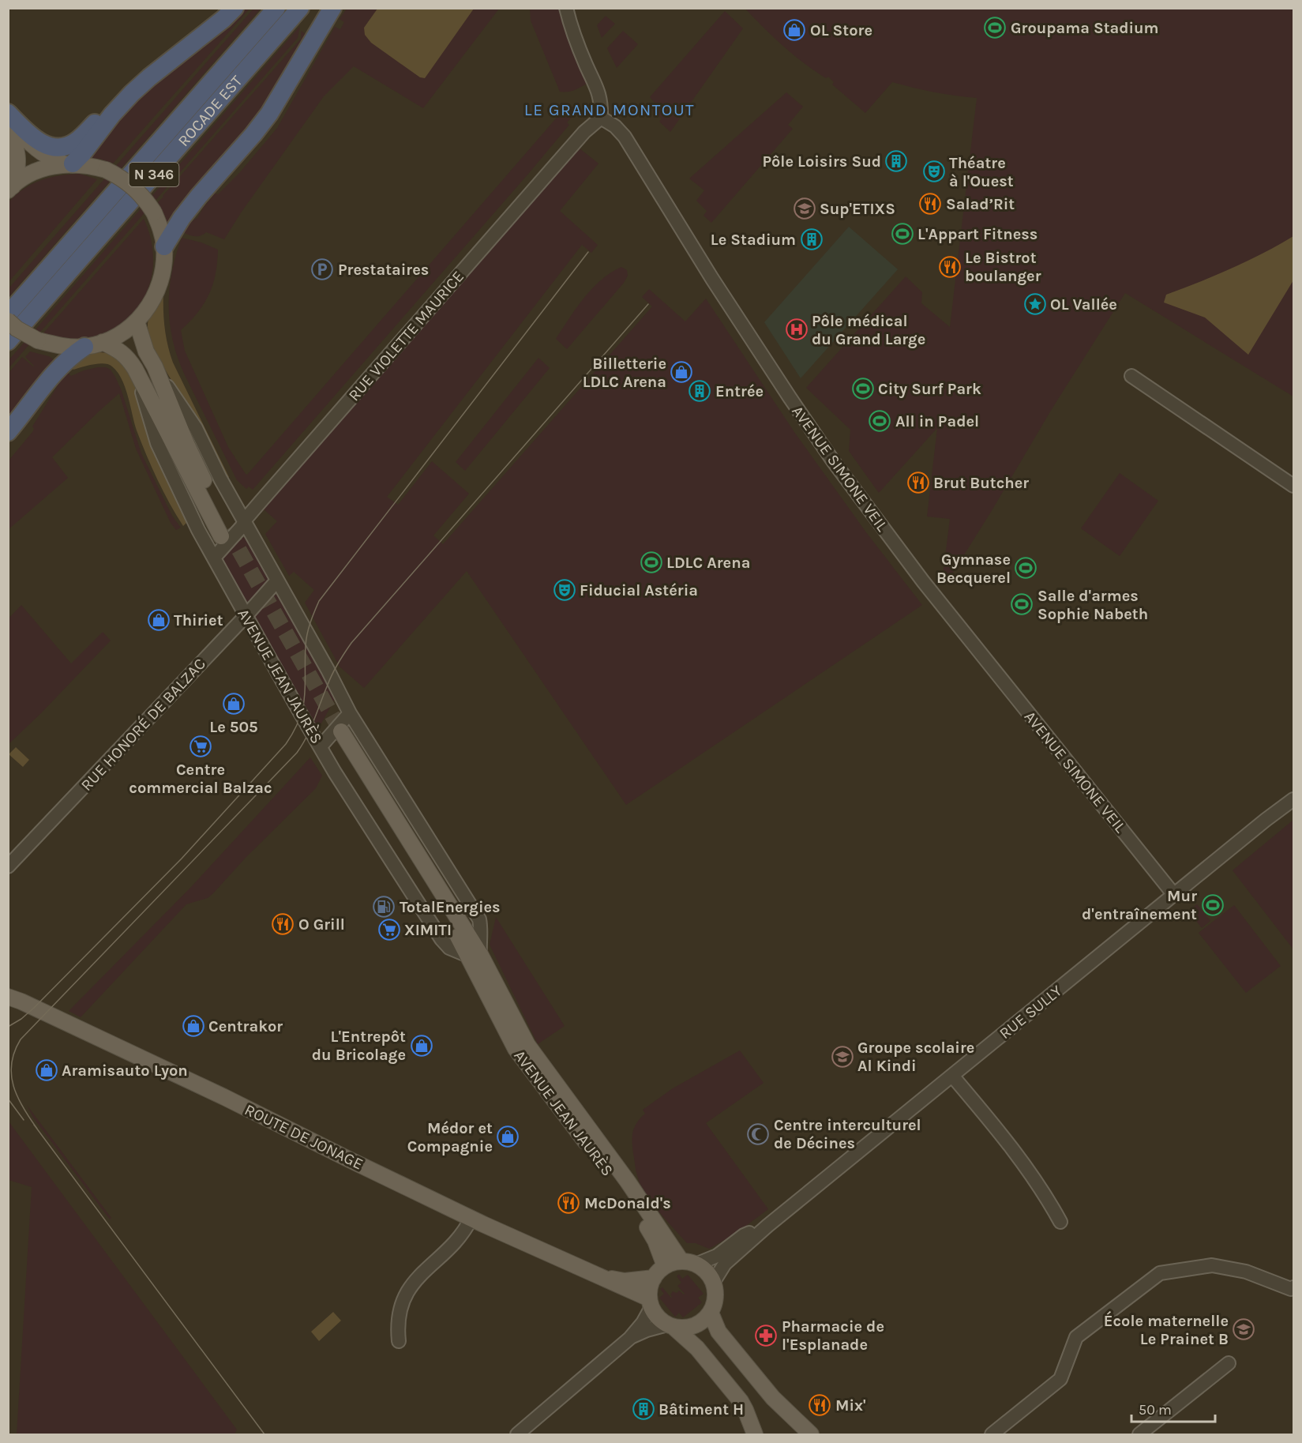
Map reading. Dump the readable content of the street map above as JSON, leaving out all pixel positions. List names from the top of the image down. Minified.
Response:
{"streets":{"highway":["ROCADE EST","N 346"],"main road":["AVENUE JEAN JAURÈS","ROUTE DE JONAGE"],"street":["RUE VIOLETTE MAURICE","AVENUE SIMONE VEIL","RUE HONORÉ DE BALZAC","RUE SULLY"]},"crossings":[["RUE VIOLETTE MAURICE","AVENUE SIMONE VEIL"],["RUE VIOLETTE MAURICE","AVENUE JEAN JAURÈS"],["AVENUE SIMONE VEIL","RUE SULLY"],["AVENUE JEAN JAURÈS","RUE HONORÉ DE BALZAC"],["AVENUE JEAN JAURÈS","RUE SULLY"],["AVENUE JEAN JAURÈS","ROUTE DE JONAGE"],["RUE SULLY","ROUTE DE JONAGE"]],"districts":["LE GRAND MONTOUT"],"places":{"sports":["Groupama Stadium","L'Appart Fitness","City Surf Park","All in Padel","LDLC Arena","Gymnase Becquerel","Salle d'armes Sophie Nabeth","Mur d'entraînement"],"shop":["OL Store","Billetterie LDLC Arena","Thiriet","Le 505","Centrakor","L'Entrepôt du Bricolage","Aramisauto Lyon","Médor et Compagnie"],"building":["Pôle Loisirs Sud","Le Stadium","Entrée","Bâtiment H"],"theatre":["Théatre à l'Ouest","Fiducial Astéria"],"restaurant":["Salad’Rit","Le Bistrot boulanger","Brut Butcher","O Grill","McDonald's","Mix'"],"school or university":["Sup'ETIXS","Groupe scolaire Al Kindi","École maternelle Le Prainet B"],"parking":["Prestataires"],"place":["OL Vallée"],"hospital":["Pôle médical du Grand Large"],"supermarket":["Centre commercial Balzac","XIMITI"],"fuel station":["TotalEnergies"],"mosque":["Centre interculturel de Décines"],"pharmacy":["Pharmacie de l'Esplanade"]},"scale_bar":"50 m"}
